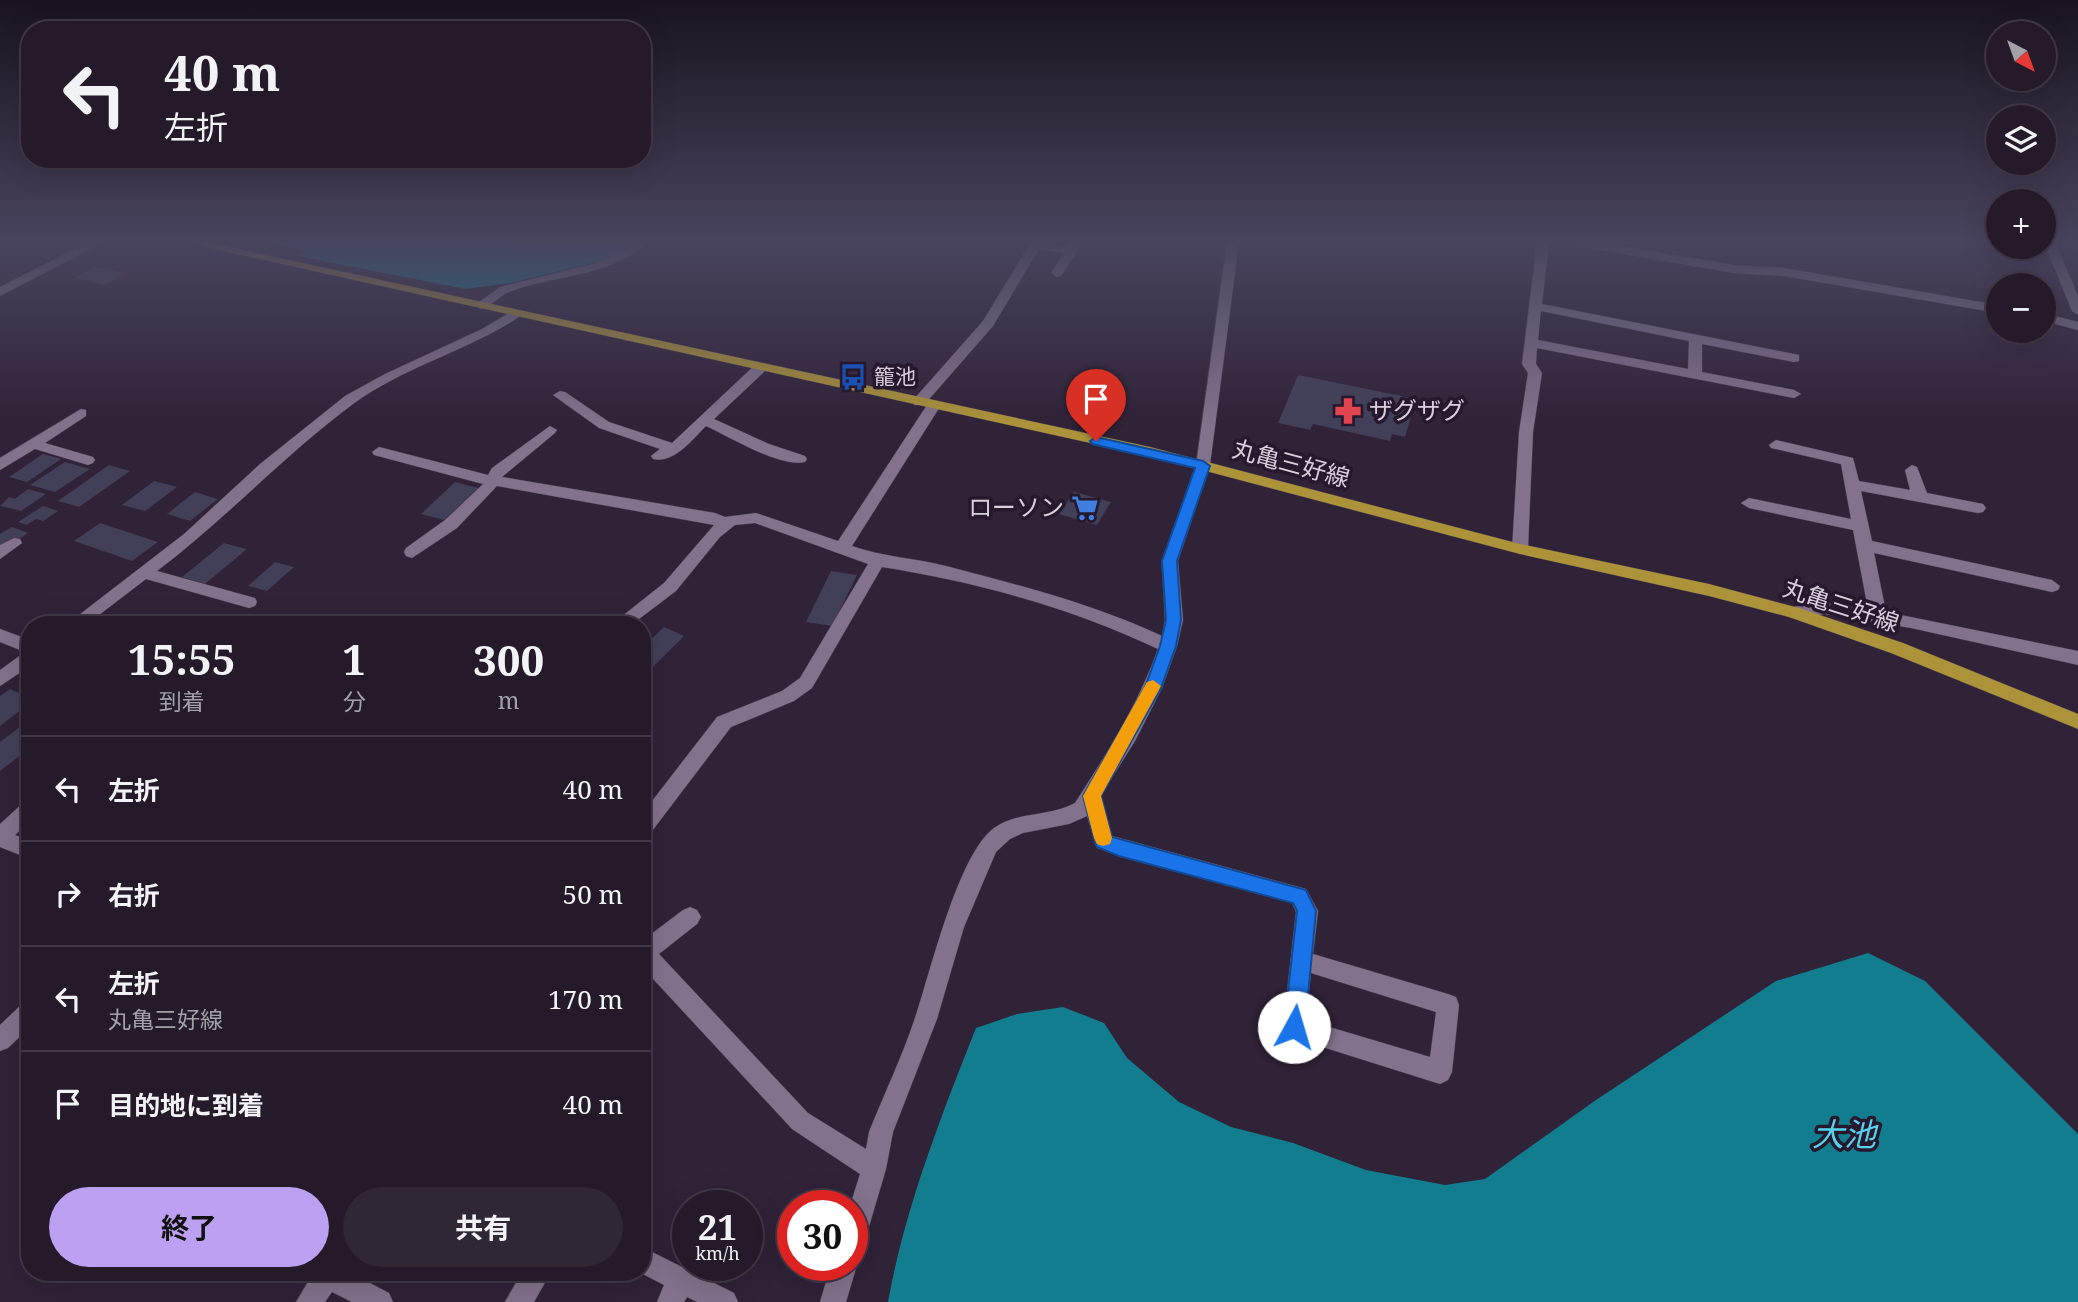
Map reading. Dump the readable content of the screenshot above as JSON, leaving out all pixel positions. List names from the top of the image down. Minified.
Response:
{"streets":{"main road":["丸亀三好線"]},"water":["大池"],"places":{"bus stop":["籠池"],"pharmacy":["ザグザグ"],"supermarket":["ローソン"]},"north":"bottom right","page":{"map_buttons":["+","−"],"turn":["40 m","左折"],"eta":["15:55","到着","1","分","300","m"],"list":[{"name":"左折","value":"40 m"},{"name":"右折","value":"50 m"},{"name":"左折","note":"丸亀三好線","value":"170 m"},{"name":"目的地に到着","value":"40 m"}],"buttons":["終了","共有"],"speed":"21 km/h","limit":"30"}}
